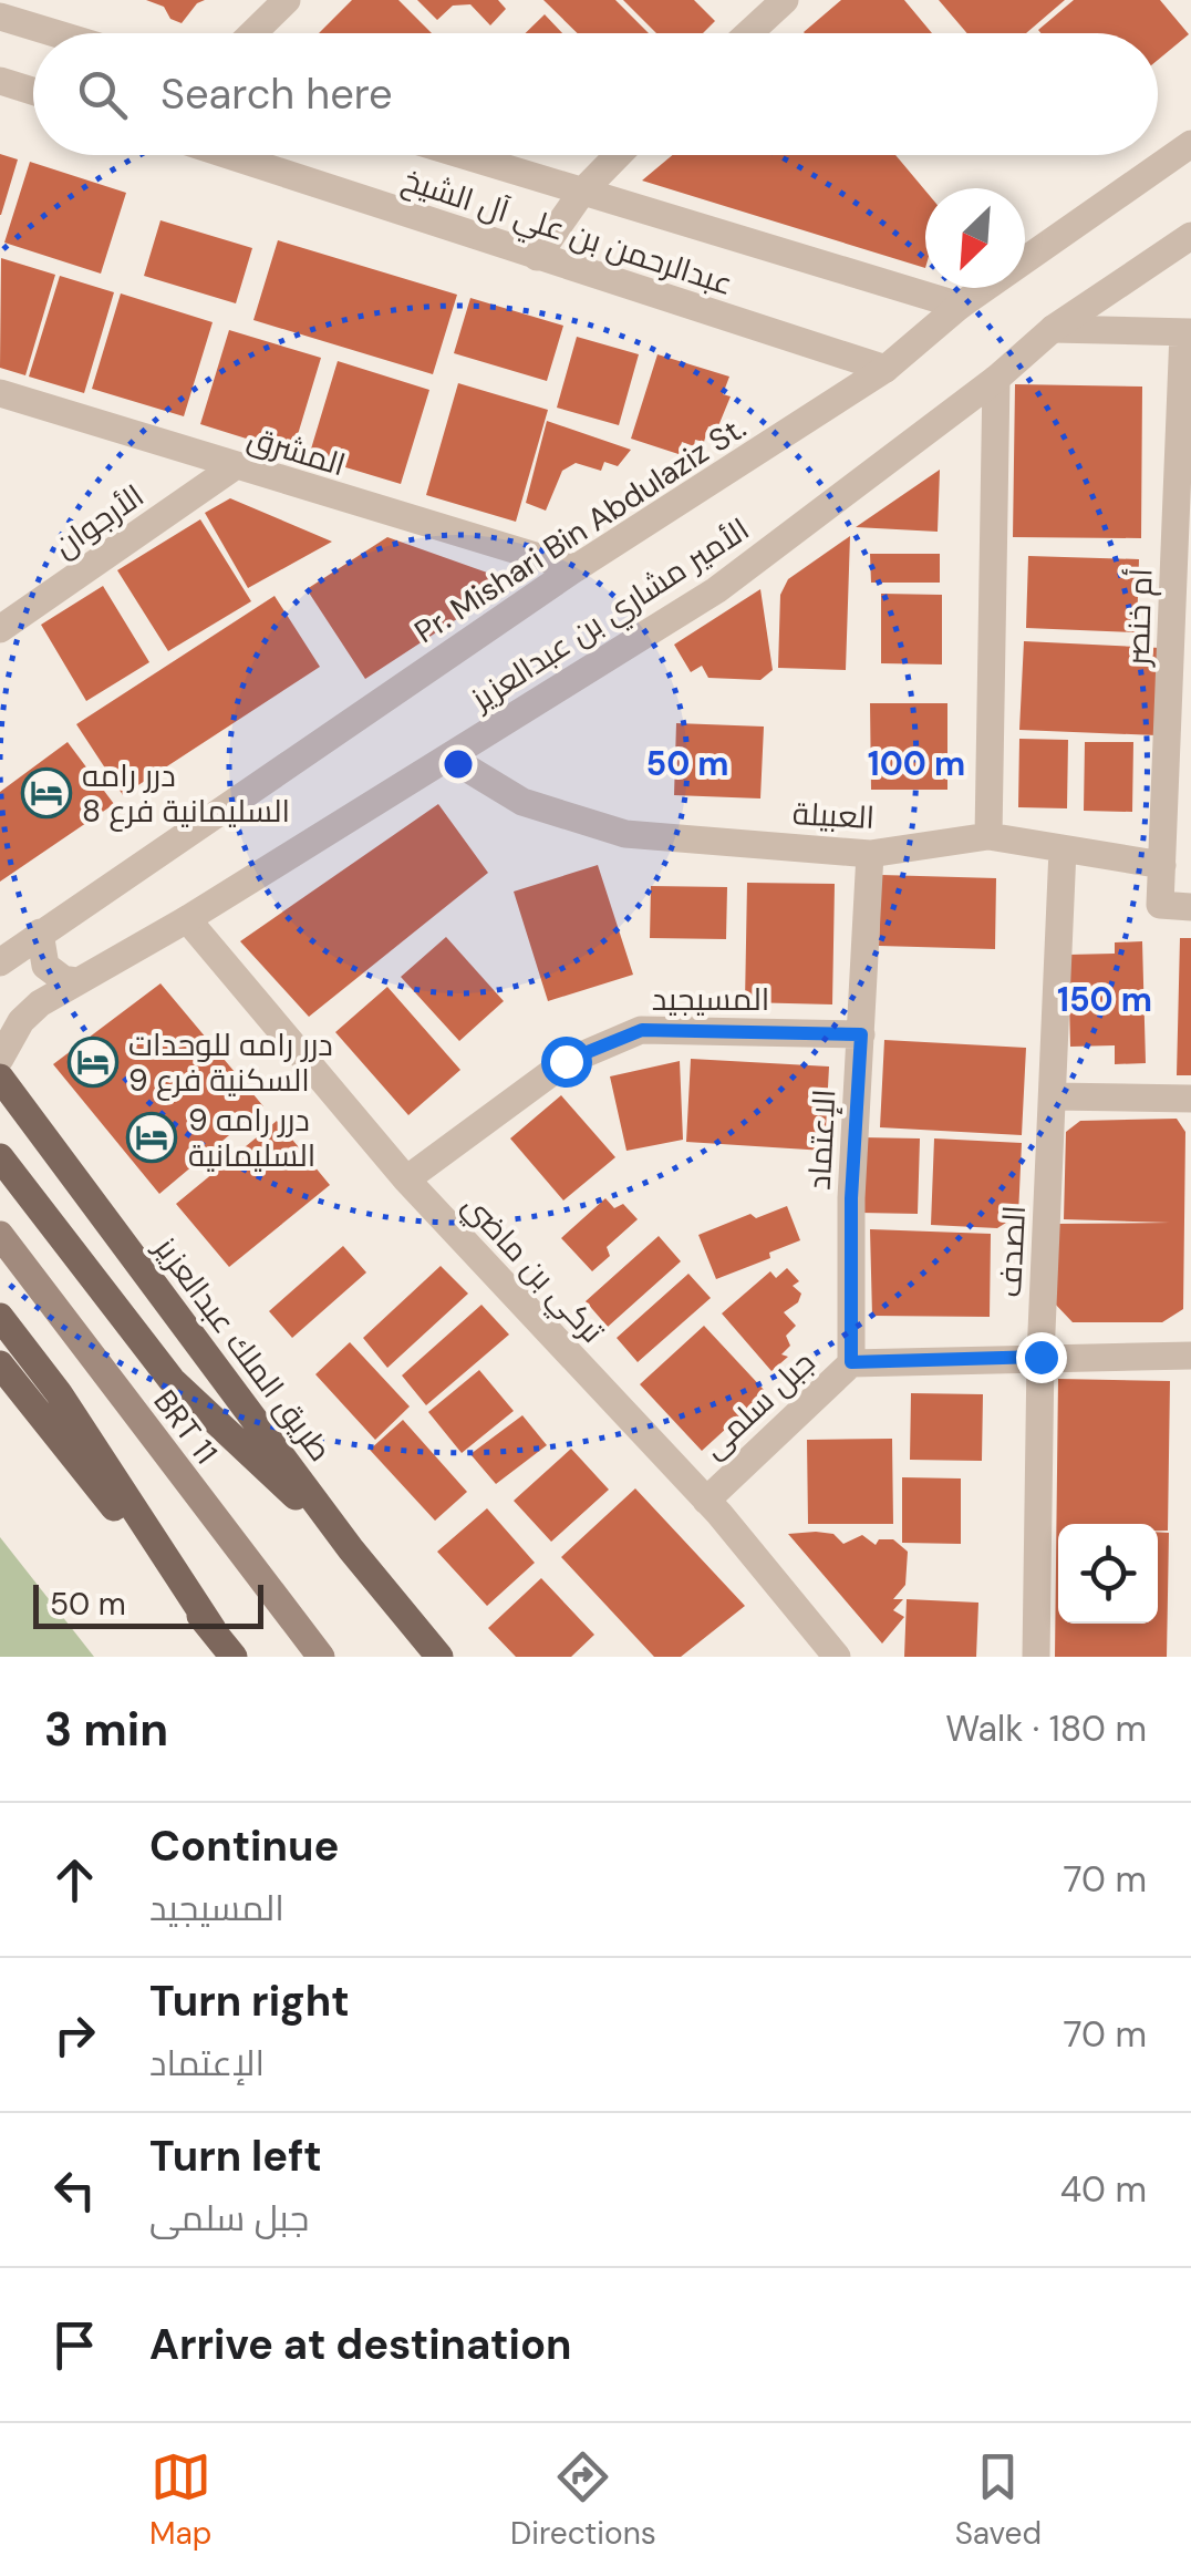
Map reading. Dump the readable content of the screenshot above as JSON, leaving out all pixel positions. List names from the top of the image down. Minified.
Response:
{"streets":{"main road":["طريق الملك عبدالعزيز","BRT 11"],"street":["عبدالرحمن بن علي آل الشيخ","المشرق","الأرجوان","Pr. Mishari Bin Abdulaziz St.","الأمير مشاري بن عبدالعزيز","أم خنصر","العبيلة","المسيجيد","الإعتماد","الصدف","تركي بن ماضي","جبل سلمى"]},"crossings":[["عبدالرحمن بن علي آل الشيخ","Pr. Mishari Bin Abdulaziz St."],["المشرق","الأرجوان"],["المشرق","Pr. Mishari Bin Abdulaziz St."],["الأمير مشاري بن عبدالعزيز","العبيلة"],["الأمير مشاري بن عبدالعزيز","تركي بن ماضي"],["أم خنصر","العبيلة"],["العبيلة","الإعتماد"],["العبيلة","الصدف"],["المسيجيد","الإعتماد"],["المسيجيد","تركي بن ماضي"],["الإعتماد","جبل سلمى"],["الصدف","جبل سلمى"],["تركي بن ماضي","جبل سلمى"]],"places":{"hotel":["درر رامه السليمانية فرع 8","درر رامه للوحدات السكنية فرع 9","درر رامه 9 السليمانية"]},"scale_bar":"50 m","north":"bottom left","page":{"search":"Search here","scale":"50 m","heading":["3 min","Walk · 180 m"],"list":[["Continue","المسيجيد","70 m"],["Turn right","الإعتماد","70 m"],["Turn left","جبل سلمى","40 m"],"Arrive at destination"],"nav":["Map","Directions","Saved"]},"rings":["50 m","100 m","150 m"]}
